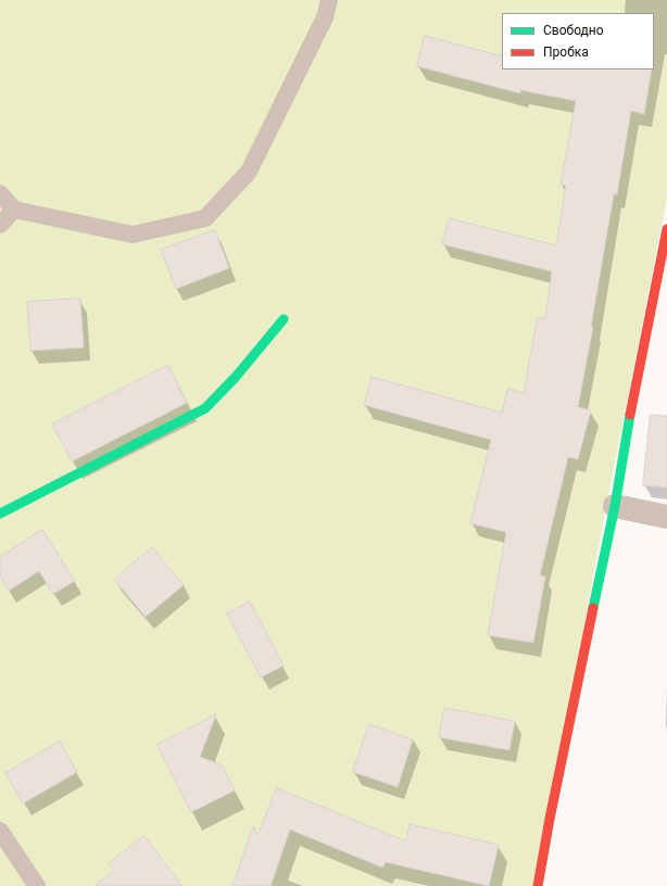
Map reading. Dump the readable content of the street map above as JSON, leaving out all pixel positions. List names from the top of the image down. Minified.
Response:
{"legend":["Свободно","Пробка"]}
